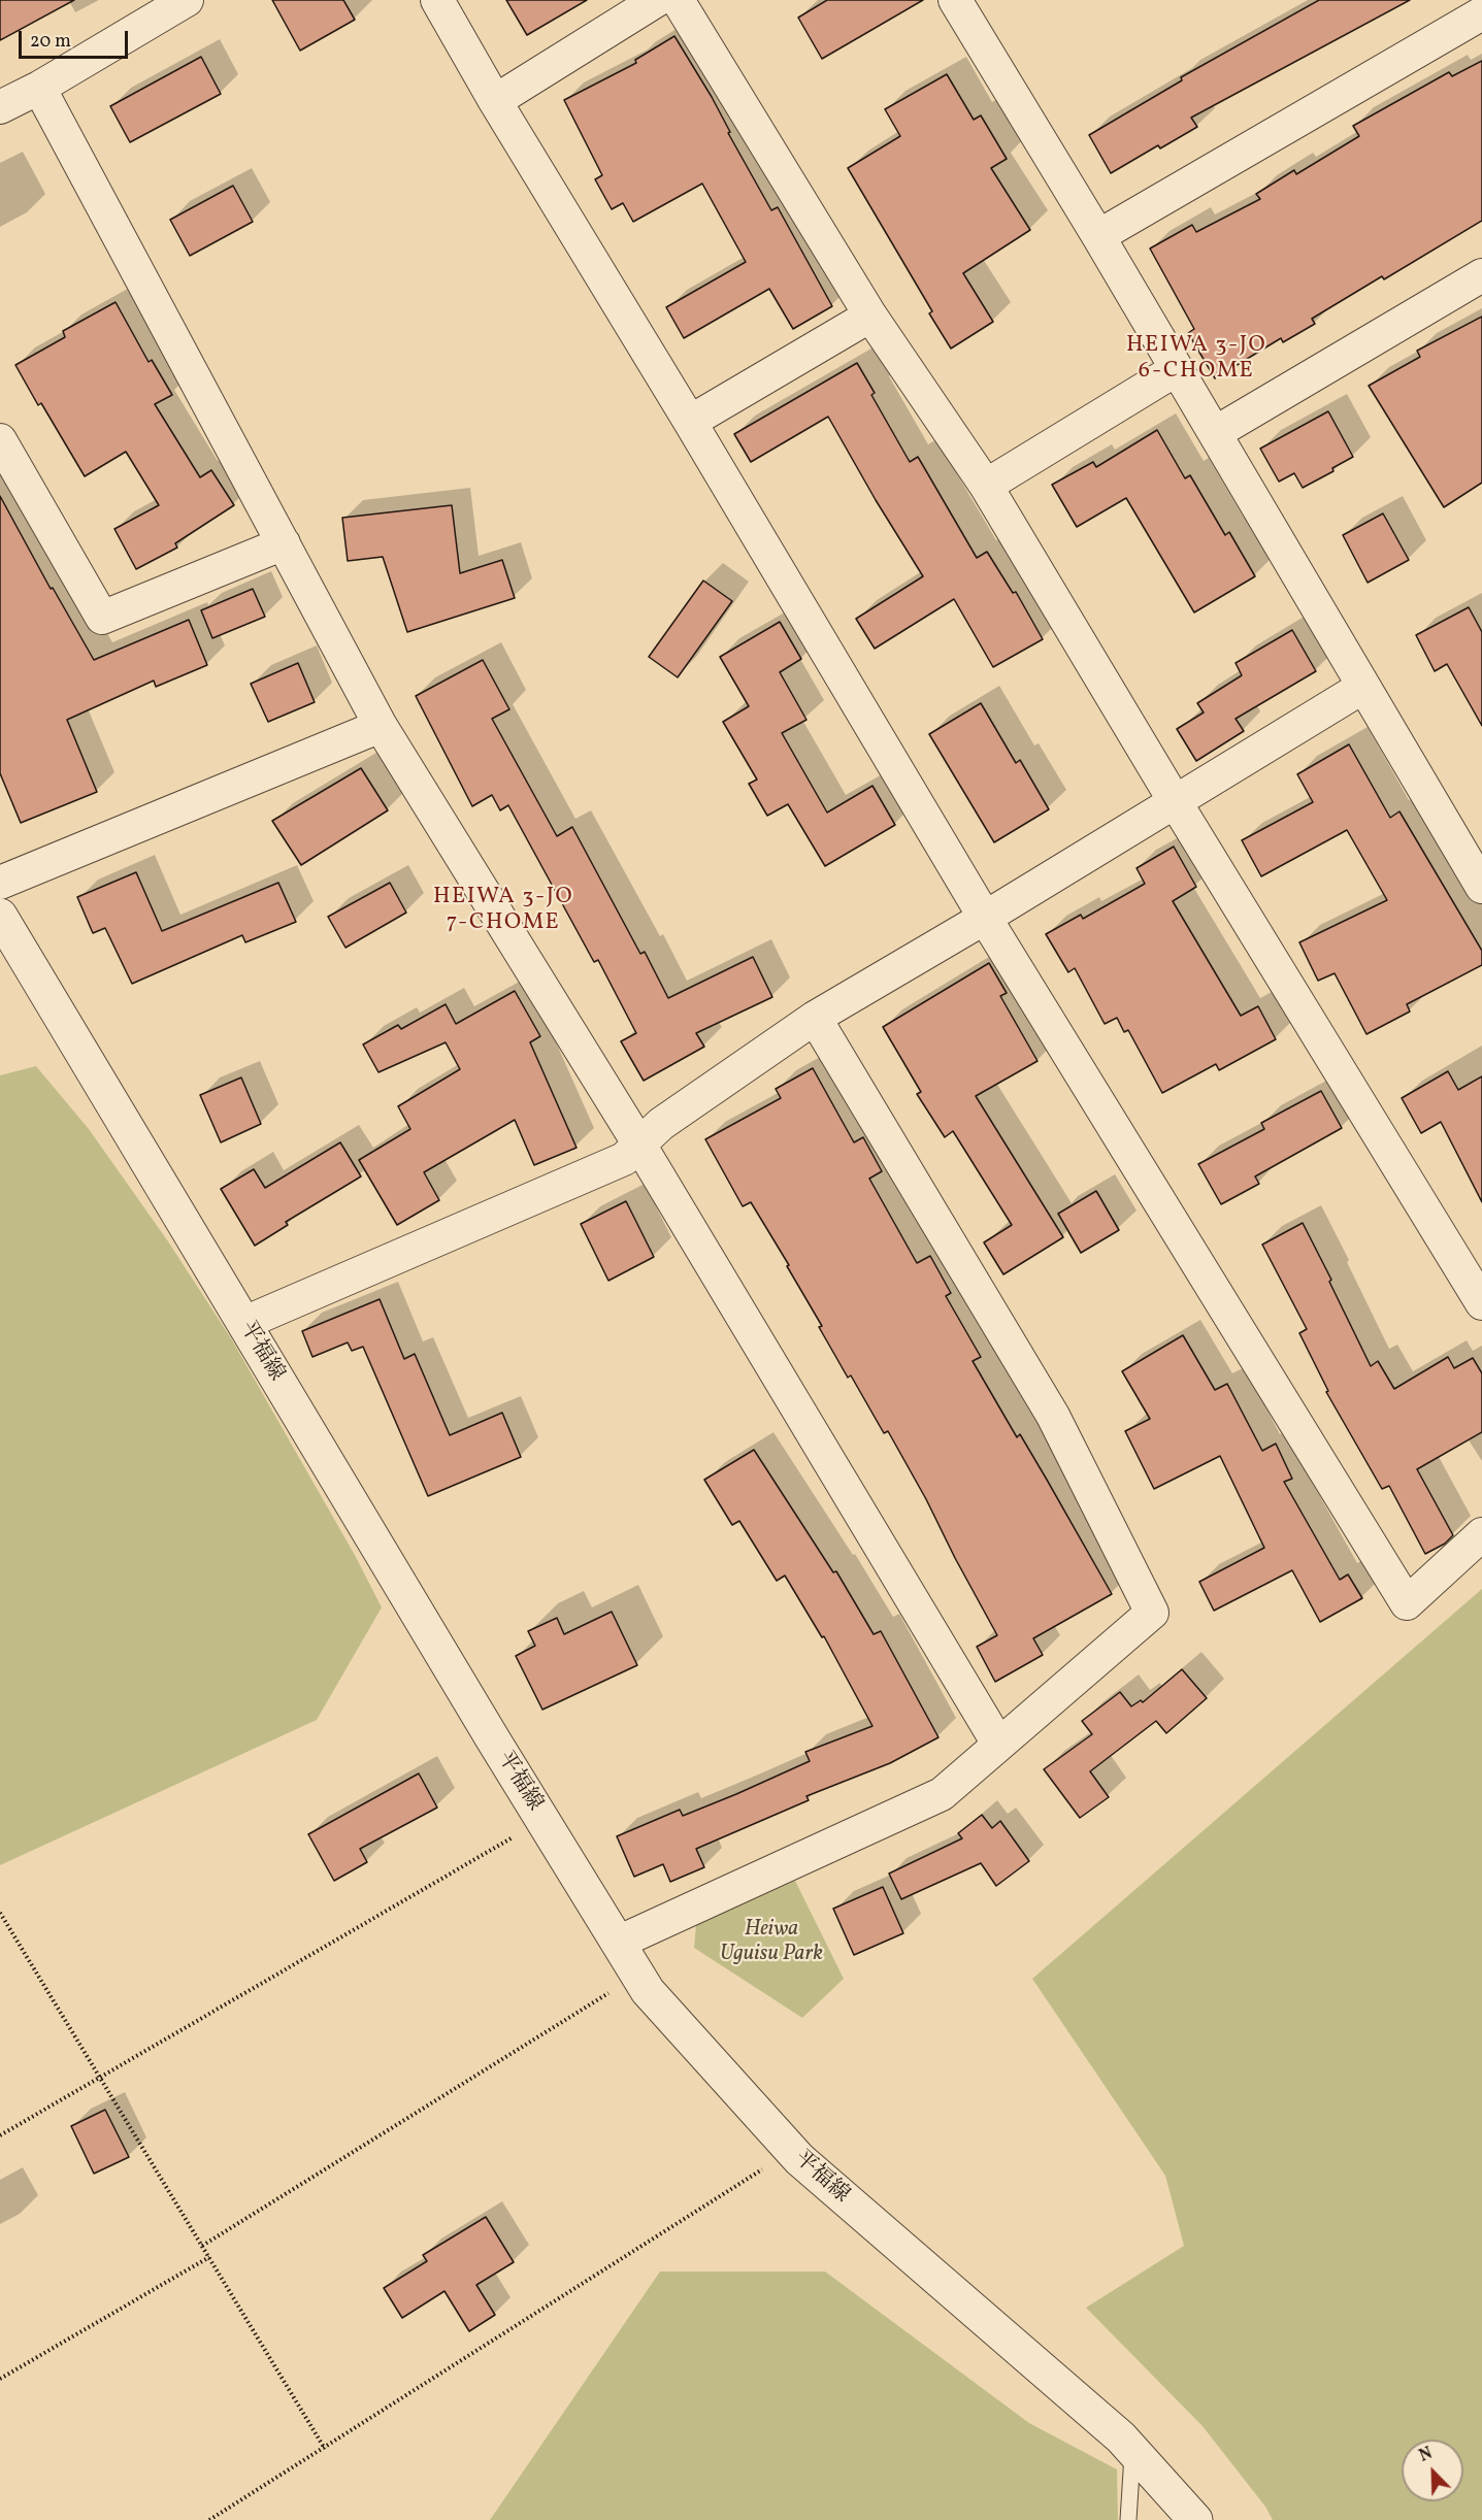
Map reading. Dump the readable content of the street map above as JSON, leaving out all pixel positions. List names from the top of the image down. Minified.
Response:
{"streets":{"street":["平福線"]},"districts":["HEIWA 3-JO 6-CHOME","HEIWA 3-JO 7-CHOME"],"parks":["Heiwa Uguisu Park"],"scale_bar":"20 m","north":"top left"}
